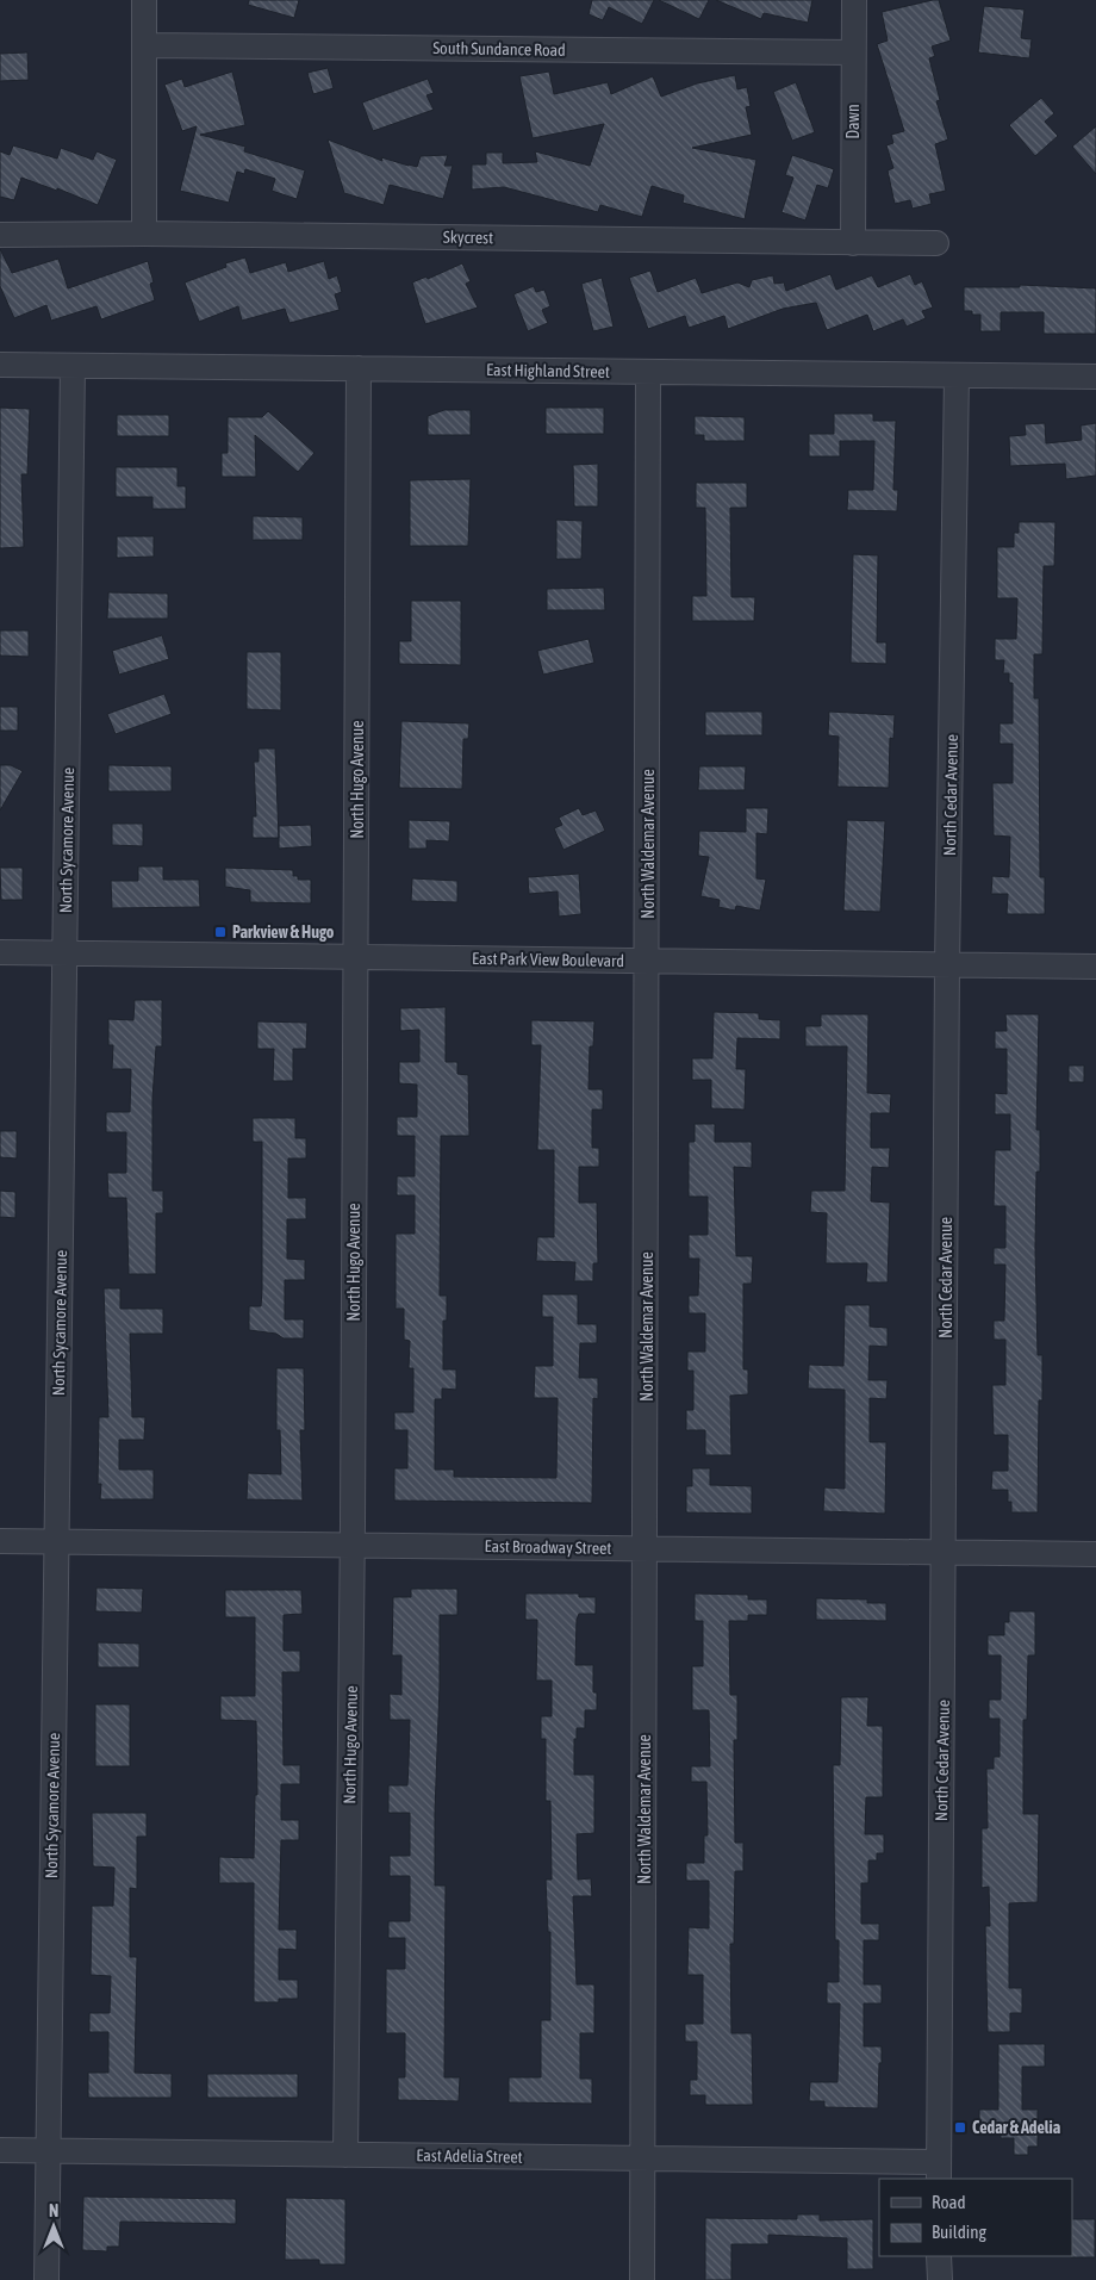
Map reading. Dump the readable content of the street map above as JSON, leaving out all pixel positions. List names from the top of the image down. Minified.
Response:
{"streets":{"street":["South Sundance Road","Dawn","Skycrest","East Highland Street","North Hugo Avenue","North Cedar Avenue","North Sycamore Avenue","North Waldemar Avenue","East Park View Boulevard","East Broadway Street","East Adelia Street"]},"crossings":[["South Sundance Road","Dawn"],["Dawn","Skycrest"],["East Highland Street","North Hugo Avenue"],["East Highland Street","North Cedar Avenue"],["East Highland Street","North Sycamore Avenue"],["East Highland Street","North Waldemar Avenue"],["North Hugo Avenue","East Park View Boulevard"],["North Hugo Avenue","East Broadway Street"],["North Hugo Avenue","East Adelia Street"],["North Cedar Avenue","East Park View Boulevard"],["North Cedar Avenue","East Broadway Street"],["North Cedar Avenue","East Adelia Street"],["North Sycamore Avenue","East Park View Boulevard"],["North Sycamore Avenue","East Broadway Street"],["North Sycamore Avenue","East Adelia Street"],["North Waldemar Avenue","East Park View Boulevard"],["North Waldemar Avenue","East Broadway Street"],["North Waldemar Avenue","East Adelia Street"]],"places":{"transit":["Parkview & Hugo","Cedar & Adelia"]},"legend":["Road","Building"],"north":"top"}
